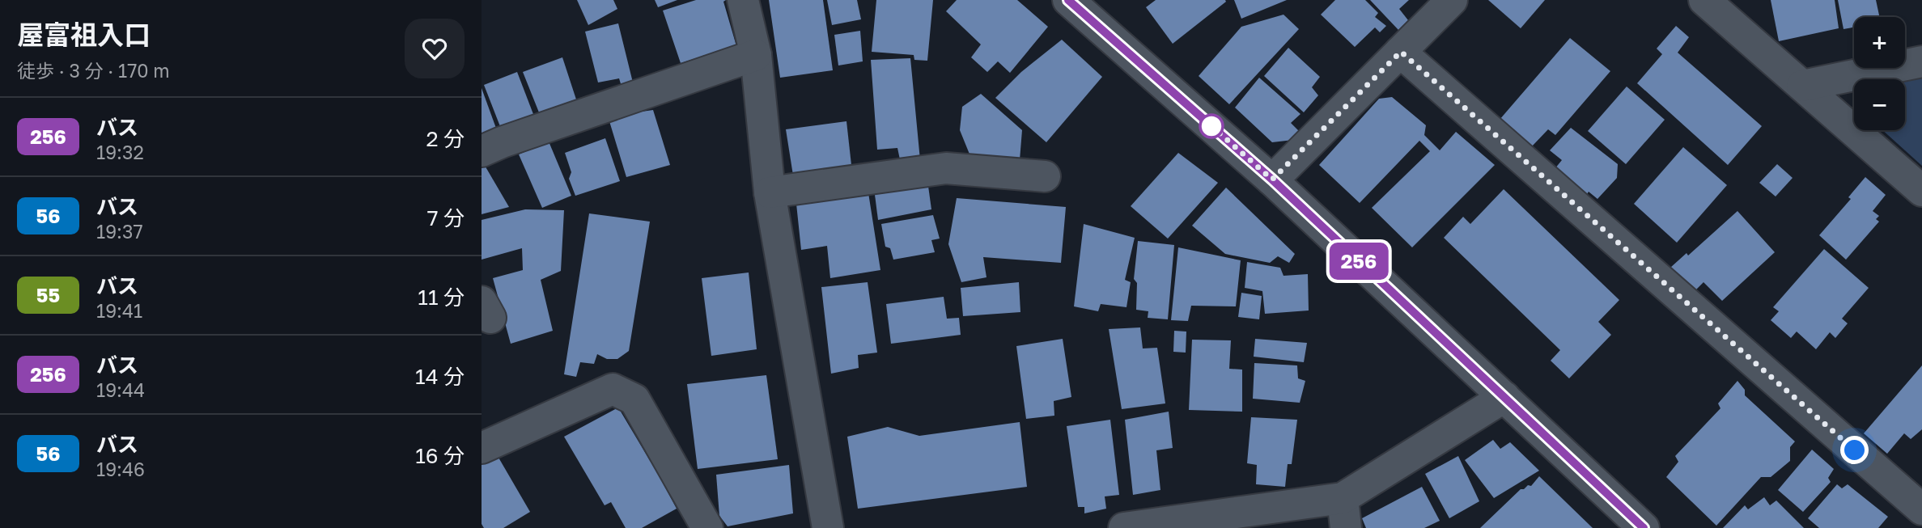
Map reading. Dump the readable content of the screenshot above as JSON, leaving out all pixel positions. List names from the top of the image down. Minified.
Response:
{"lines":["bus line 256"],"page":{"heading":["屋富祖入口","徒歩 · 3 分 · 170 m"],"on_map":"256","map_buttons":["+","−"],"list":[{"mark":"256","name":"バス","note":"19:32","value":"2 分"},{"mark":"56","name":"バス","note":"19:37","value":"7 分"},{"mark":"55","name":"バス","note":"19:41","value":"11 分"},{"mark":"256","name":"バス","note":"19:44","value":"14 分"},{"mark":"56","name":"バス","note":"19:46","value":"16 分"}]}}
